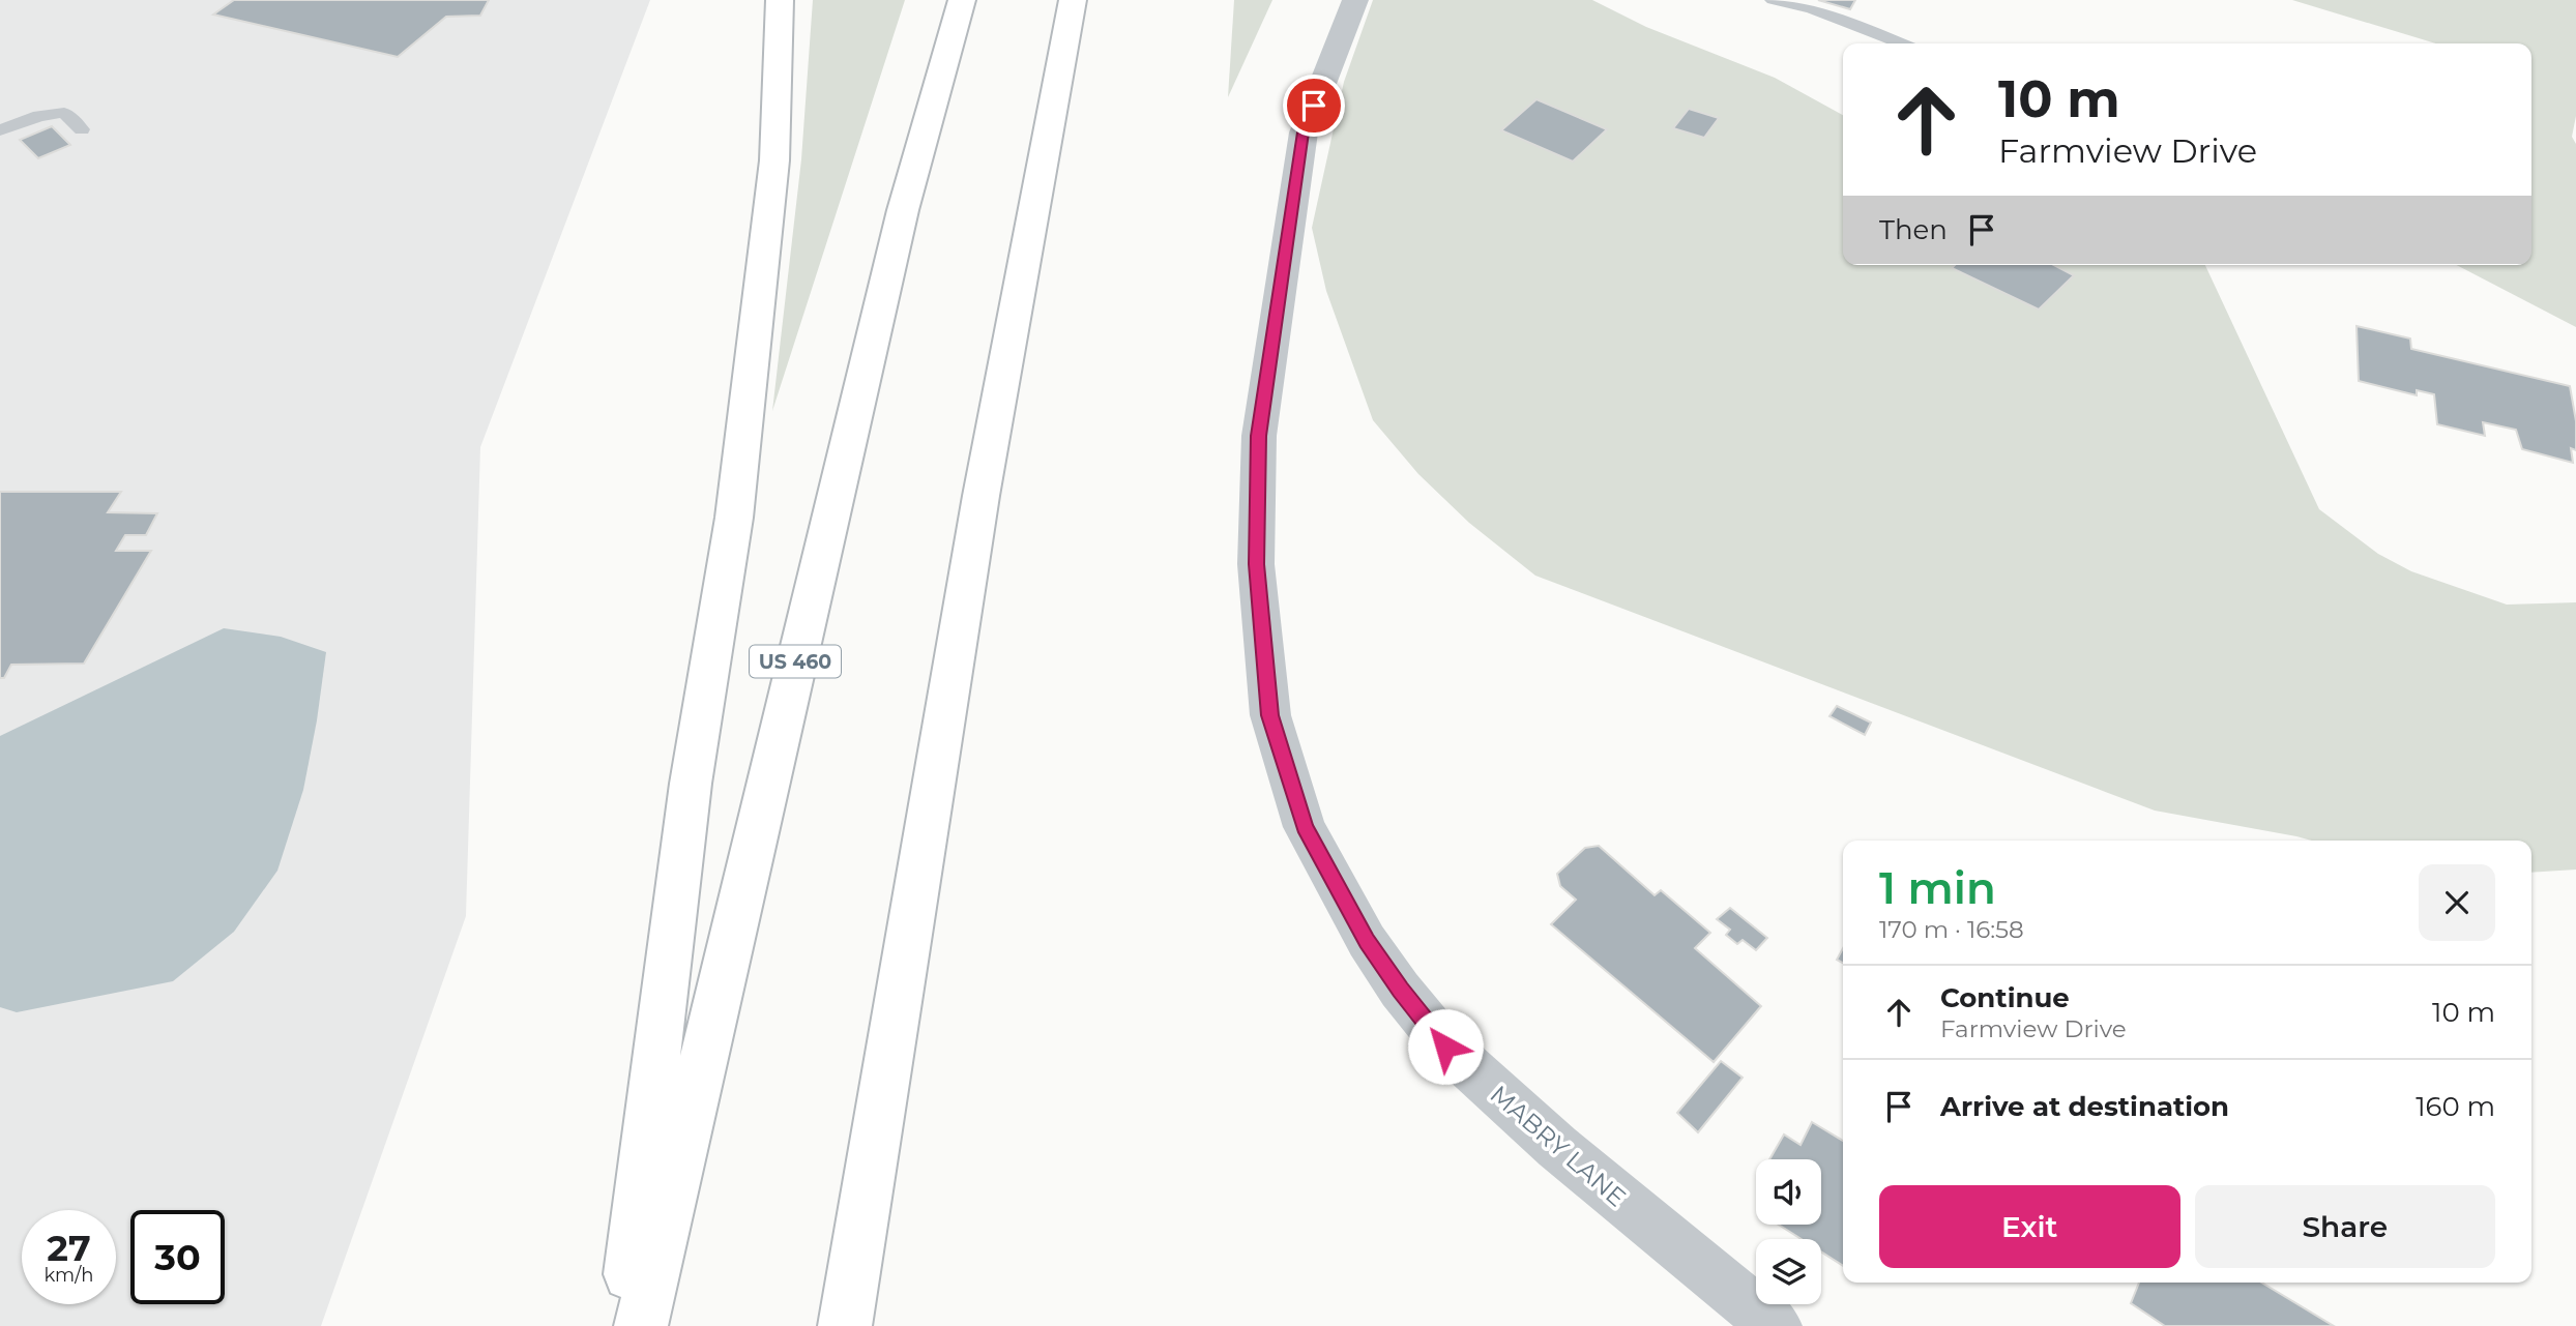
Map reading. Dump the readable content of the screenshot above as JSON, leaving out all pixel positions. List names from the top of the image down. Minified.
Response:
{"streets":{"highway":["US 460"],"street":["MABRY LANE"]},"page":{"turn":["10 m","Farmview Drive"],"then":"Then","heading":["1 min","170 m · 16:58"],"list":[{"name":"Continue","note":"Farmview Drive","value":"10 m"},{"name":"Arrive at destination","value":"160 m"}],"buttons":["Exit","Share"],"speed":"27 km/h","limit":"30"}}
